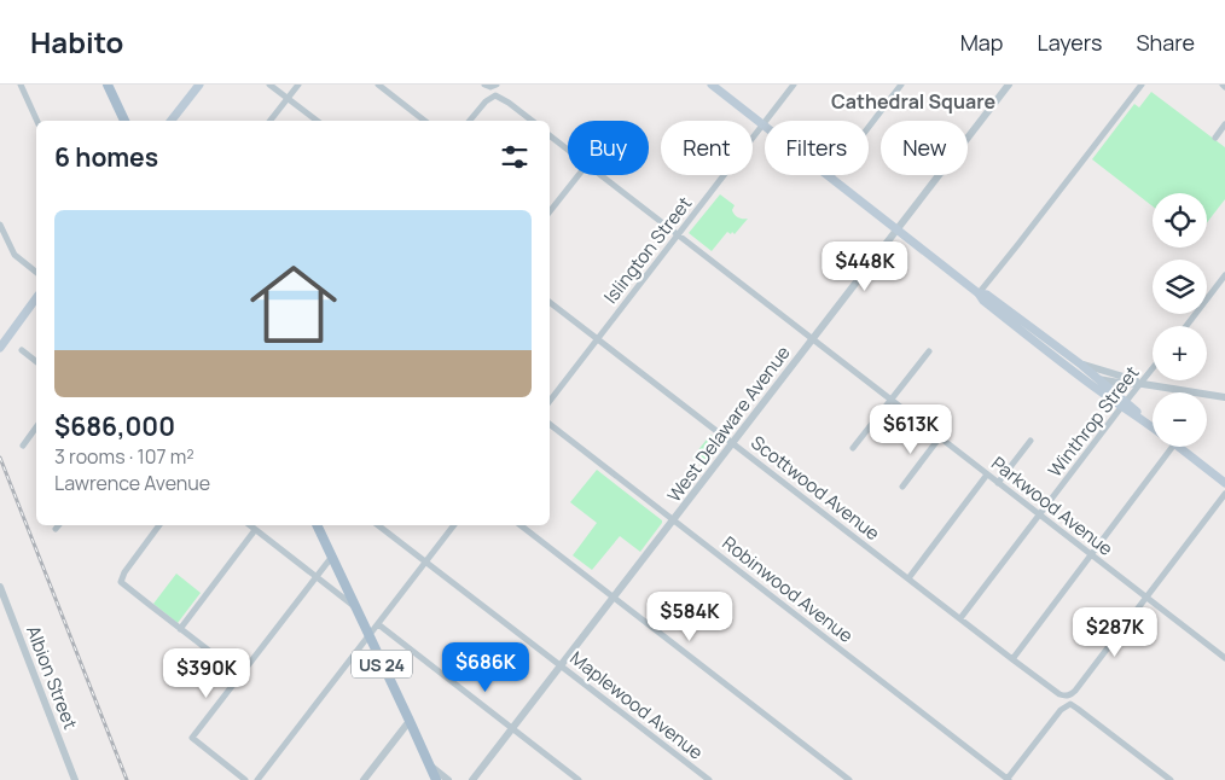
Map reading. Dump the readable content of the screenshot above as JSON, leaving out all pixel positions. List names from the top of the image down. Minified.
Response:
{"streets":{"main road":["US 24"],"street":["Islington Street","Winthrop Street","West Delaware Avenue","Scottwood Avenue","Parkwood Avenue","Robinwood Avenue","Albion Street","Maplewood Avenue"]},"crossings":[["Islington Street","Scottwood Avenue"],["Islington Street","Parkwood Avenue"],["Winthrop Street","Scottwood Avenue"],["Winthrop Street","Parkwood Avenue"],["West Delaware Avenue","Scottwood Avenue"],["West Delaware Avenue","Parkwood Avenue"],["West Delaware Avenue","Robinwood Avenue"],["West Delaware Avenue","Maplewood Avenue"],["Scottwood Avenue","Parkwood Avenue"]],"districts":["Cathedral Square"],"page":{"header":"Habito","nav":["Map","Layers","Share"],"chip":["Buy","Rent","Filters","New"],"heading":"6 homes","map_buttons":["+","−"],"list":[{"name":"$686,000","note":"3 rooms · 107 m² · Lawrence Avenue"}],"price":["$448K","$613K","$584K","$287K","$686K","$390K"]}}
